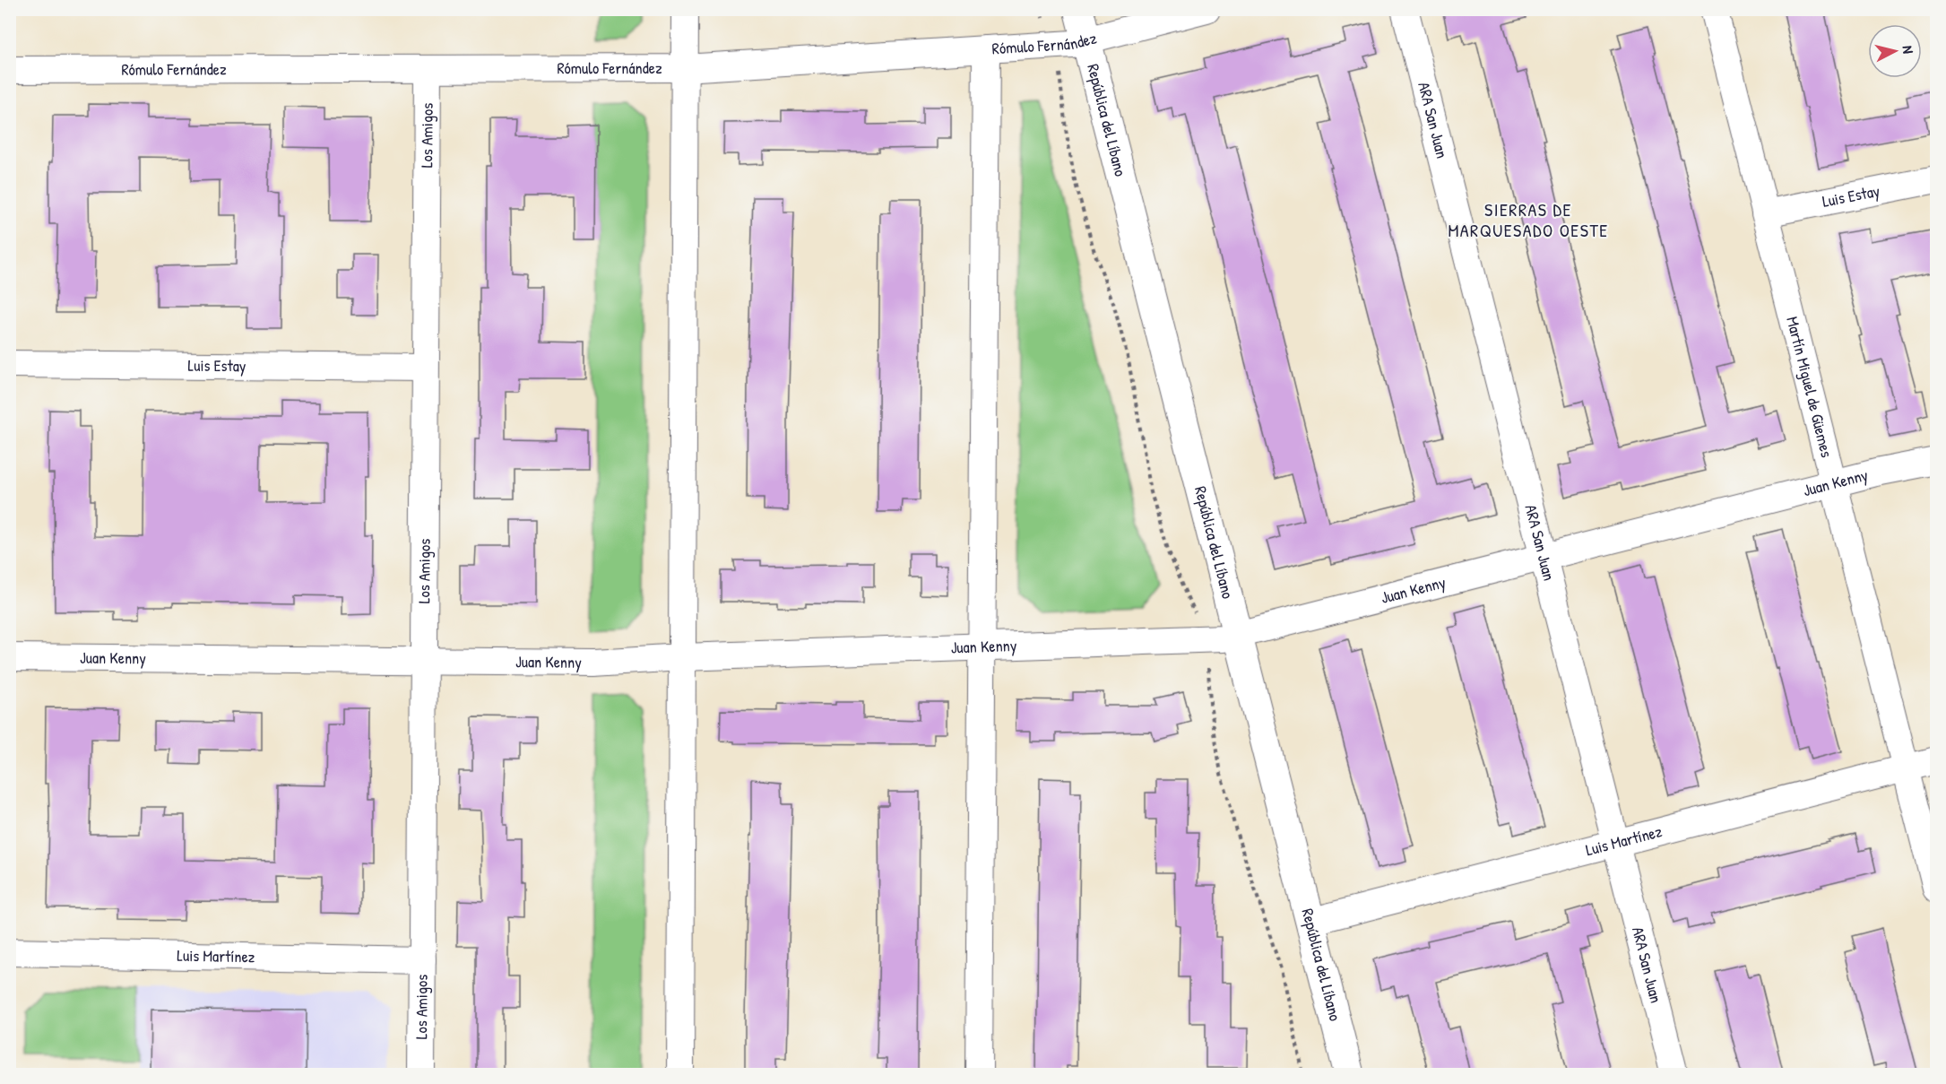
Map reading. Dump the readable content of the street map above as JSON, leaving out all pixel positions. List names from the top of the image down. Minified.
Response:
{"streets":{"street":["Rómulo Fernández","República del Líbano","ARA San Juan","Los Amigos","Luis Estay","Martín Miguel de Güemes","Juan Kenny","Luis Martínez"]},"crossings":[["Rómulo Fernández","República del Líbano"],["Rómulo Fernández","Los Amigos"],["República del Líbano","Juan Kenny"],["República del Líbano","Luis Martínez"],["ARA San Juan","Juan Kenny"],["ARA San Juan","Luis Martínez"],["Los Amigos","Luis Estay"],["Los Amigos","Juan Kenny"],["Los Amigos","Luis Martínez"],["Luis Estay","Martín Miguel de Güemes"],["Martín Miguel de Güemes","Juan Kenny"],["Martín Miguel de Güemes","Luis Martínez"]],"districts":["SIERRAS DE MARQUESADO OESTE"],"north":"right"}
